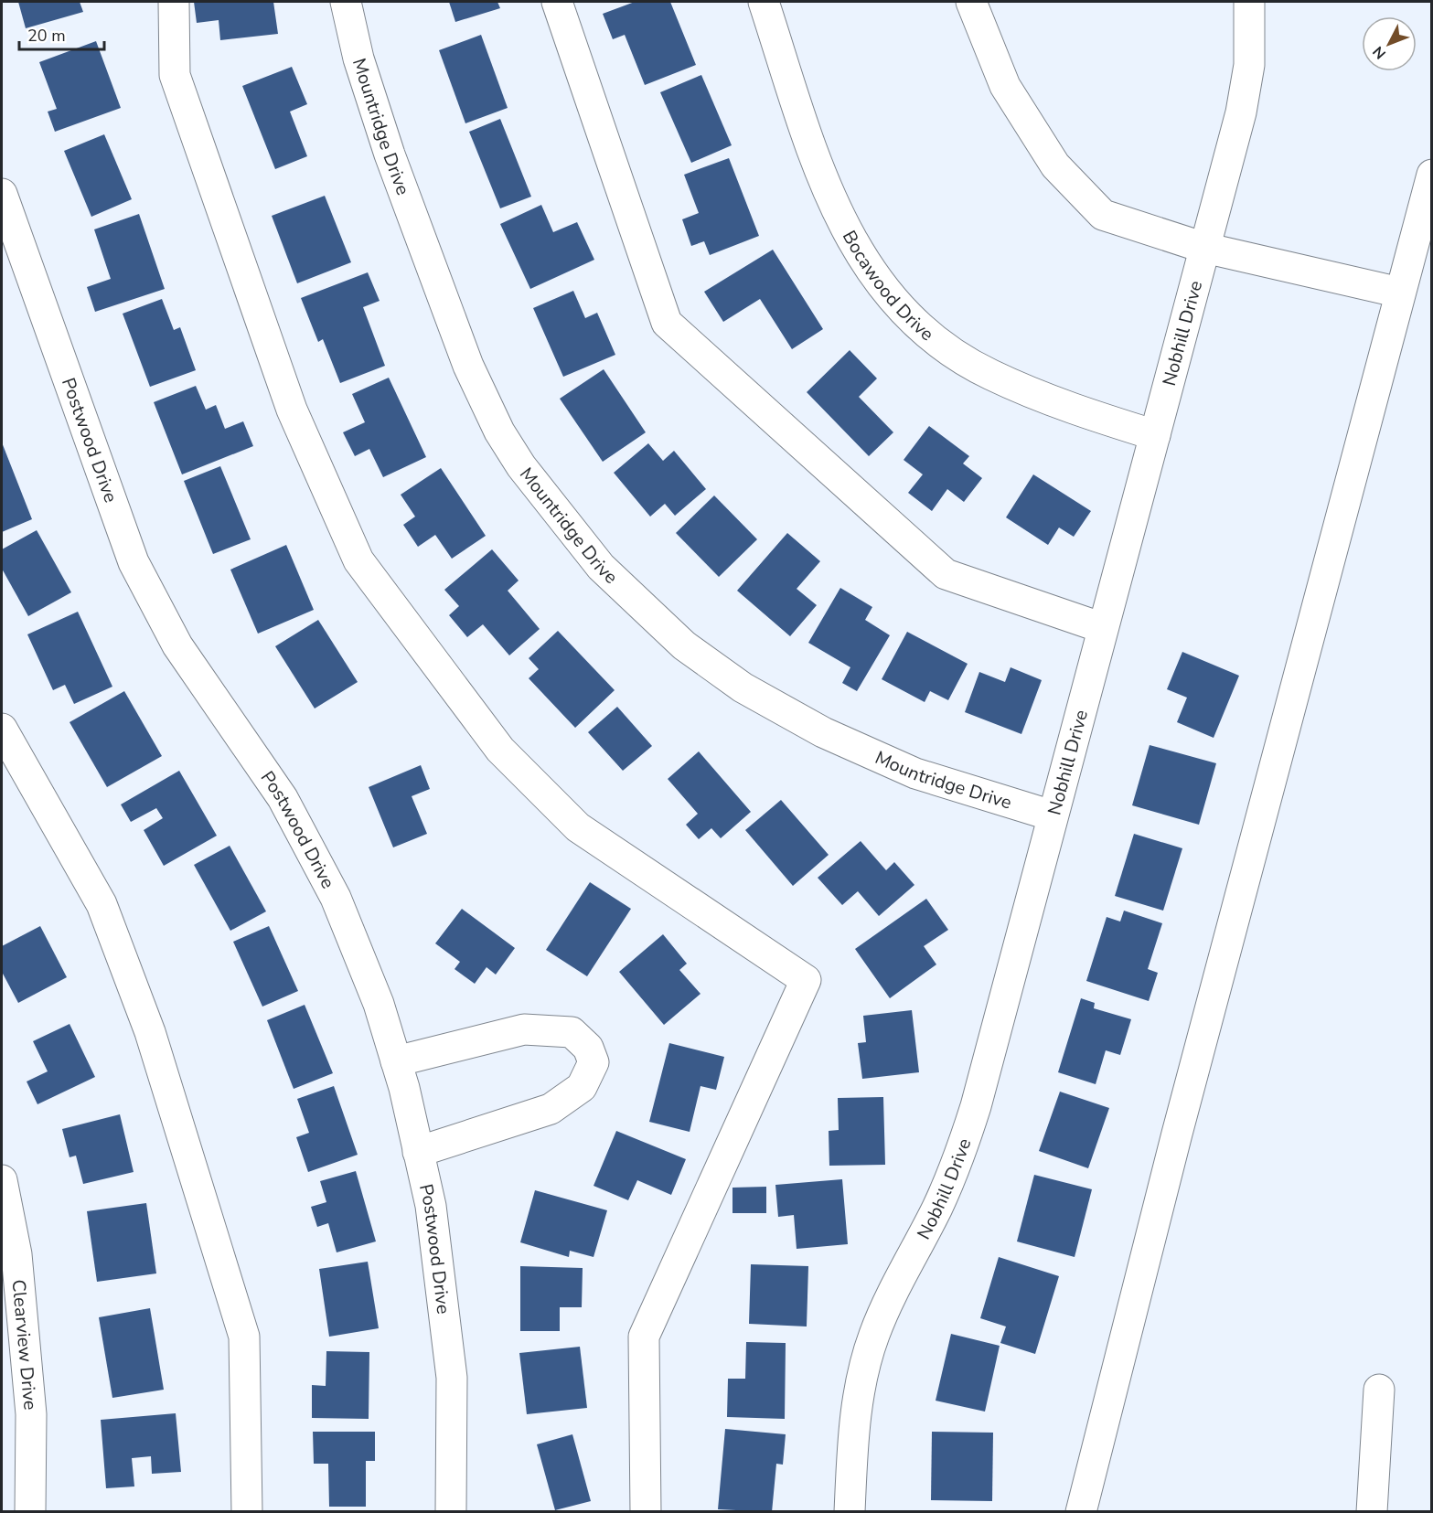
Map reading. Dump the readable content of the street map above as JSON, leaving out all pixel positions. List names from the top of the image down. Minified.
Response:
{"streets":{"street":["Mountridge Drive","Bocawood Drive","Nobhill Drive","Postwood Drive","Clearview Drive"]},"crossings":[["Mountridge Drive","Nobhill Drive"],["Bocawood Drive","Nobhill Drive"]],"scale_bar":"20 m","north":"bottom left"}
